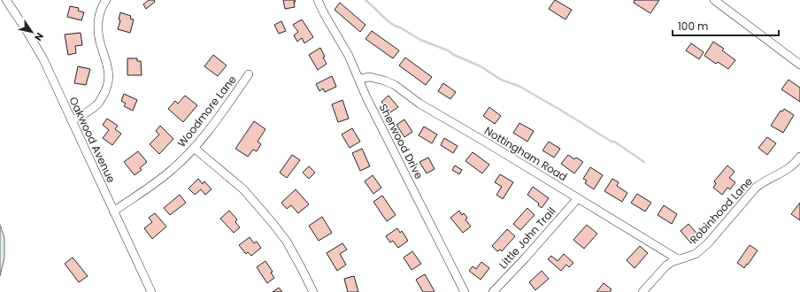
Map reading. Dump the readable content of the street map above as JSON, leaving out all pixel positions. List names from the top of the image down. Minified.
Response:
{"streets":{"street":["Woodmore Lane","Oakwood Avenue","Sherwood Drive","Nottingham Road","Robinhood Lane","Little John Trail"]},"crossings":[["Woodmore Lane","Oakwood Avenue"],["Sherwood Drive","Nottingham Road"],["Nottingham Road","Robinhood Lane"],["Nottingham Road","Little John Trail"]],"scale_bar":"100 m","north":"bottom right"}
